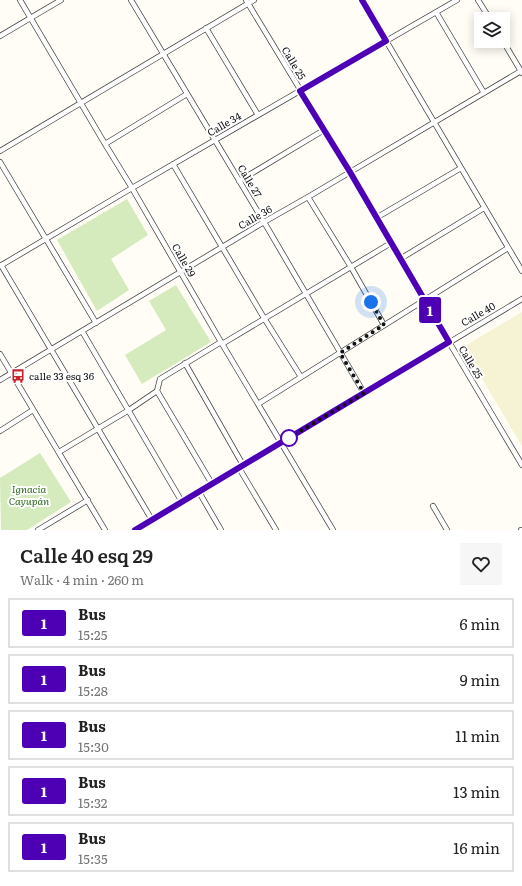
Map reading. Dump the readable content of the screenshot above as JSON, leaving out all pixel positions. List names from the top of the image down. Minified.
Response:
{"streets":{"street":["Calle 25","Calle 34","Calle 27","Calle 36","Calle 29","Calle 40"]},"crossings":[["Calle 25","Calle 34"],["Calle 25","Calle 36"],["Calle 25","Calle 40"],["Calle 34","Calle 27"],["Calle 34","Calle 29"],["Calle 27","Calle 36"],["Calle 27","Calle 40"],["Calle 36","Calle 29"],["Calle 29","Calle 40"]],"parks":["Ignacia Cayupán"],"places":{"bus stop":["calle 33 esq 36"]},"lines":["bus line 1"],"page":{"on_map":"1","heading":["Calle 40 esq 29","Walk · 4 min · 260 m"],"list":[{"mark":"1","name":"Bus","note":"15:25","value":"6 min"},{"mark":"1","name":"Bus","note":"15:28","value":"9 min"},{"mark":"1","name":"Bus","note":"15:30","value":"11 min"},{"mark":"1","name":"Bus","note":"15:32","value":"13 min"},{"mark":"1","name":"Bus","note":"15:35","value":"16 min"}]}}
